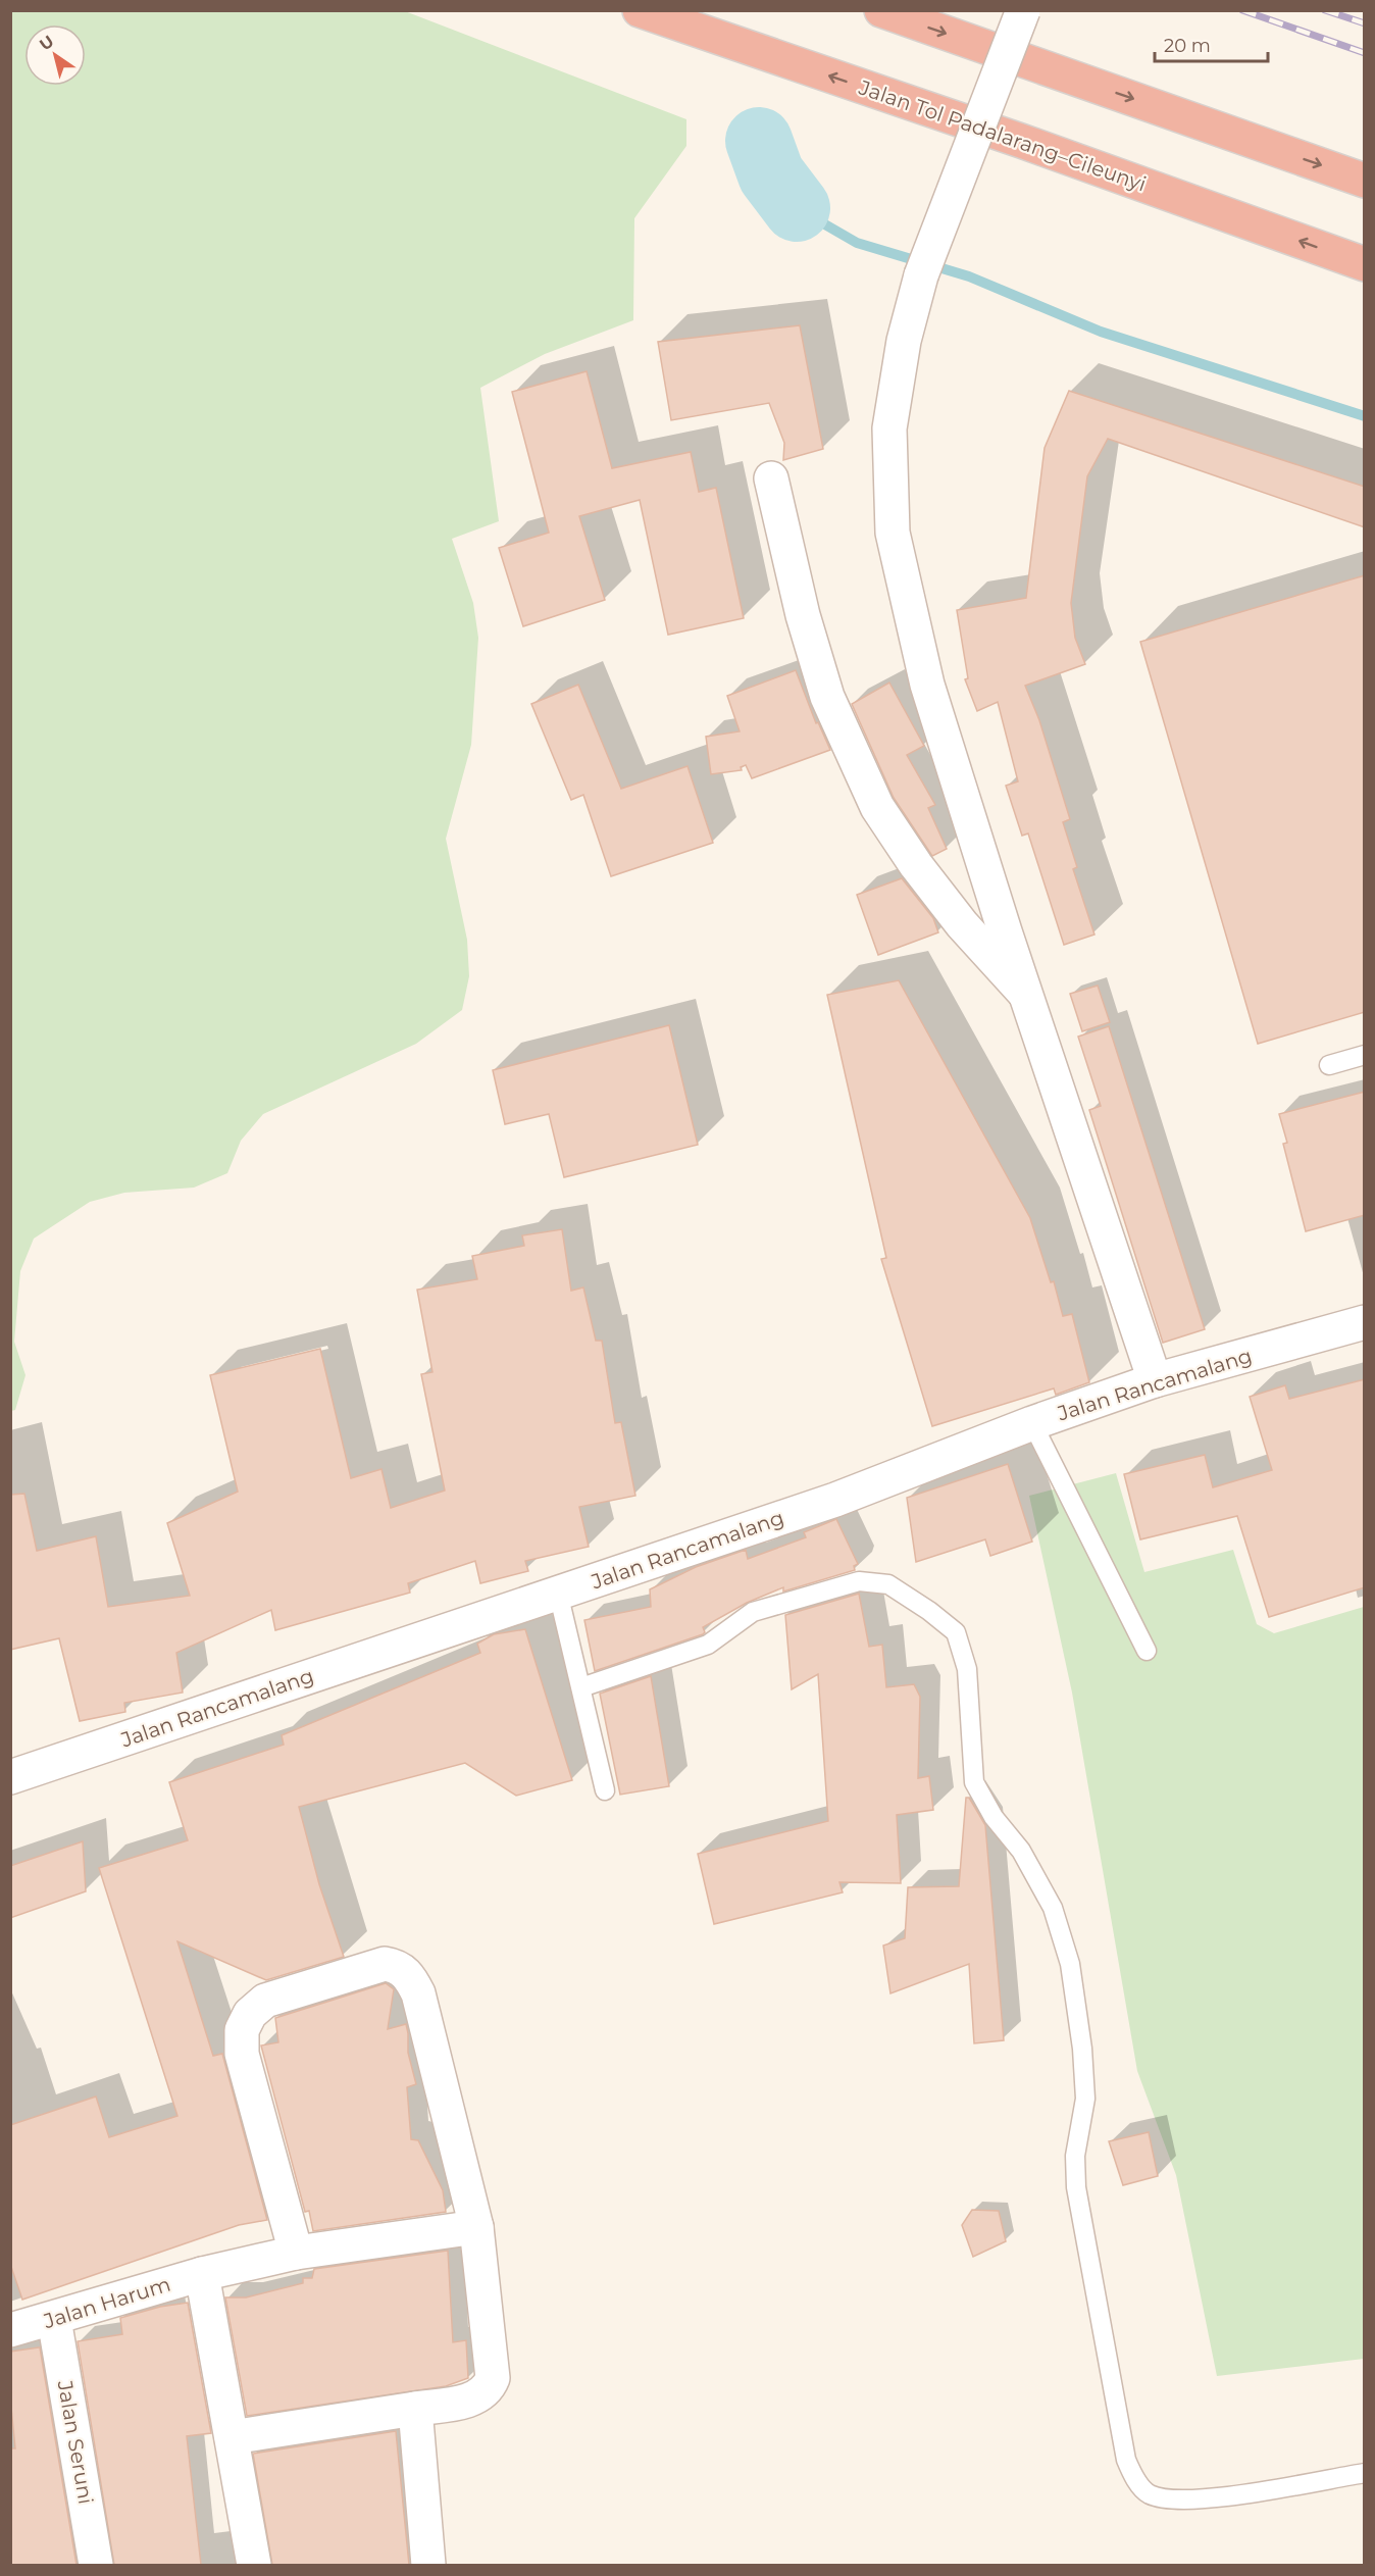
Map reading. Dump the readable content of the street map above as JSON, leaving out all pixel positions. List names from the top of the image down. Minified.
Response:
{"streets":{"highway":["Jalan Tol Padalarang–Cileunyi"],"street":["Jalan Rancamalang","Jalan Harum","Jalan Seruni"]},"crossings":[["Jalan Harum","Jalan Seruni"]],"scale_bar":"20 m","north":"top left"}
